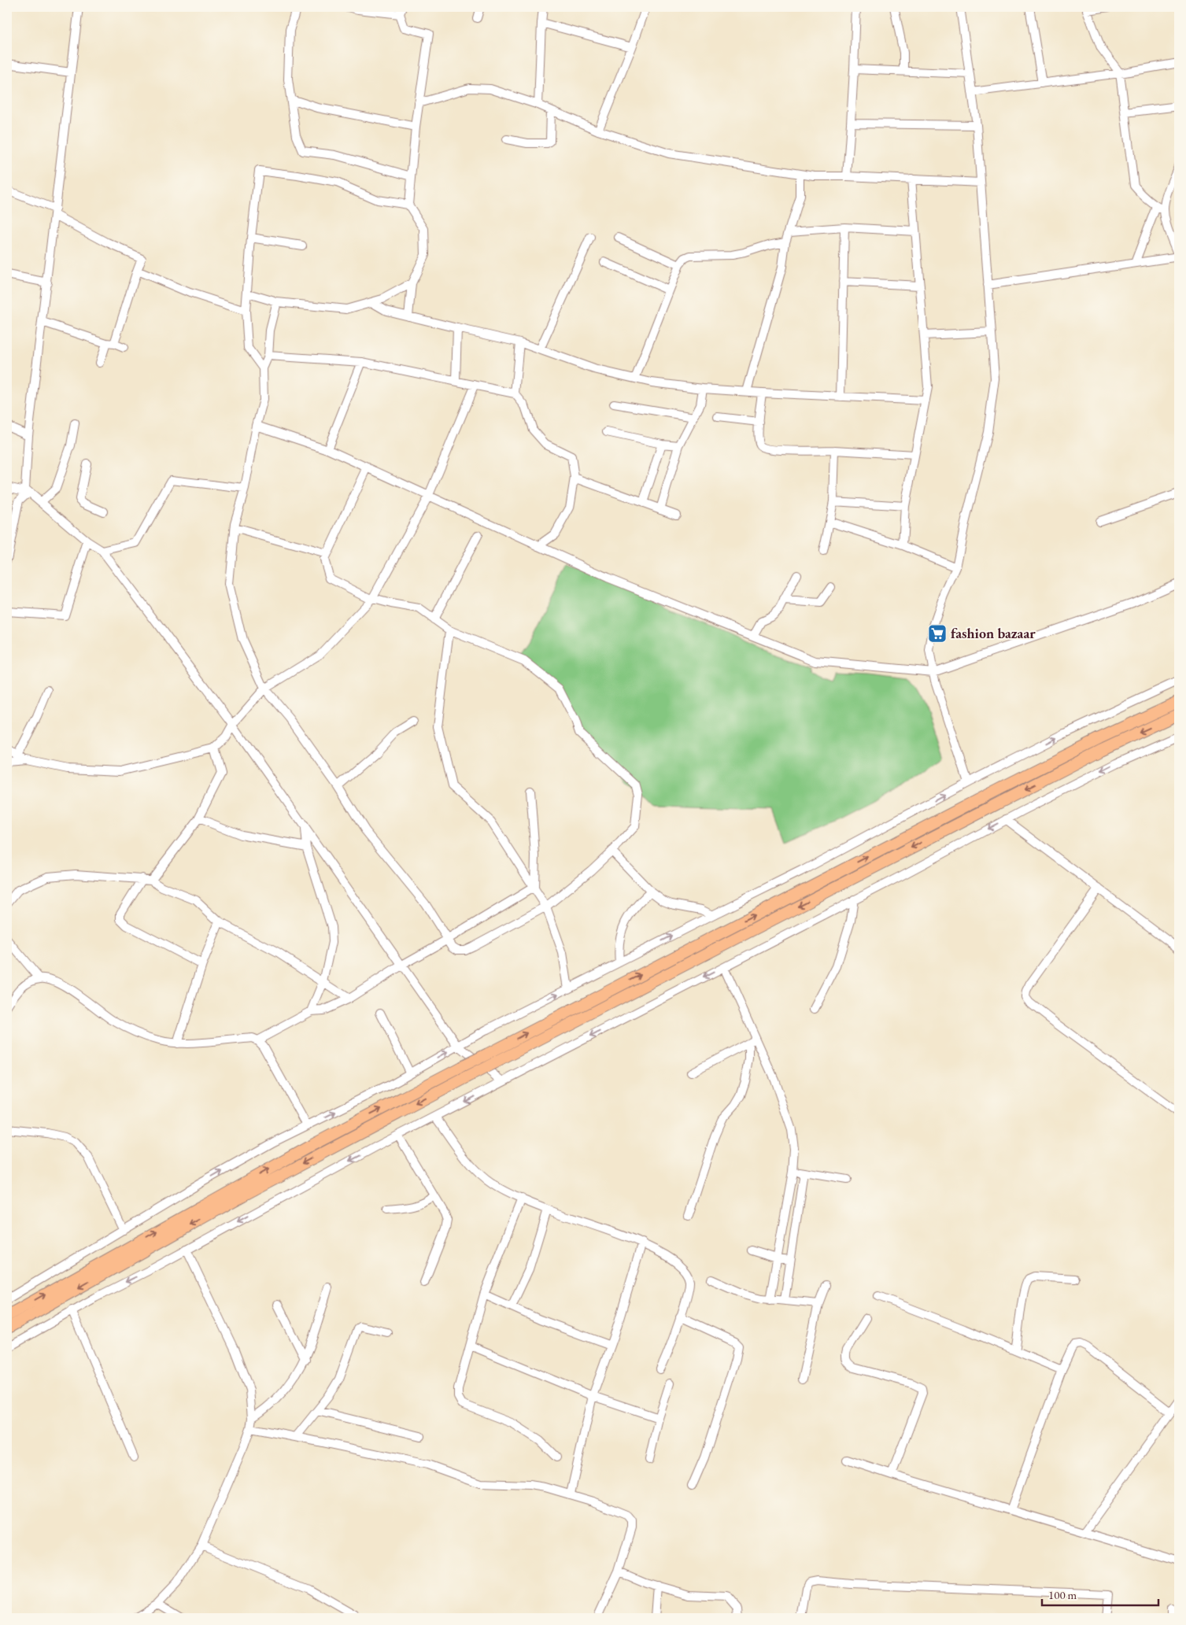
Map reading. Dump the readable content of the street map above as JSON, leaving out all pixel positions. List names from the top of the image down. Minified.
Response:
{"places":{"supermarket":["fashion bazaar"]},"scale_bar":"100 m"}
